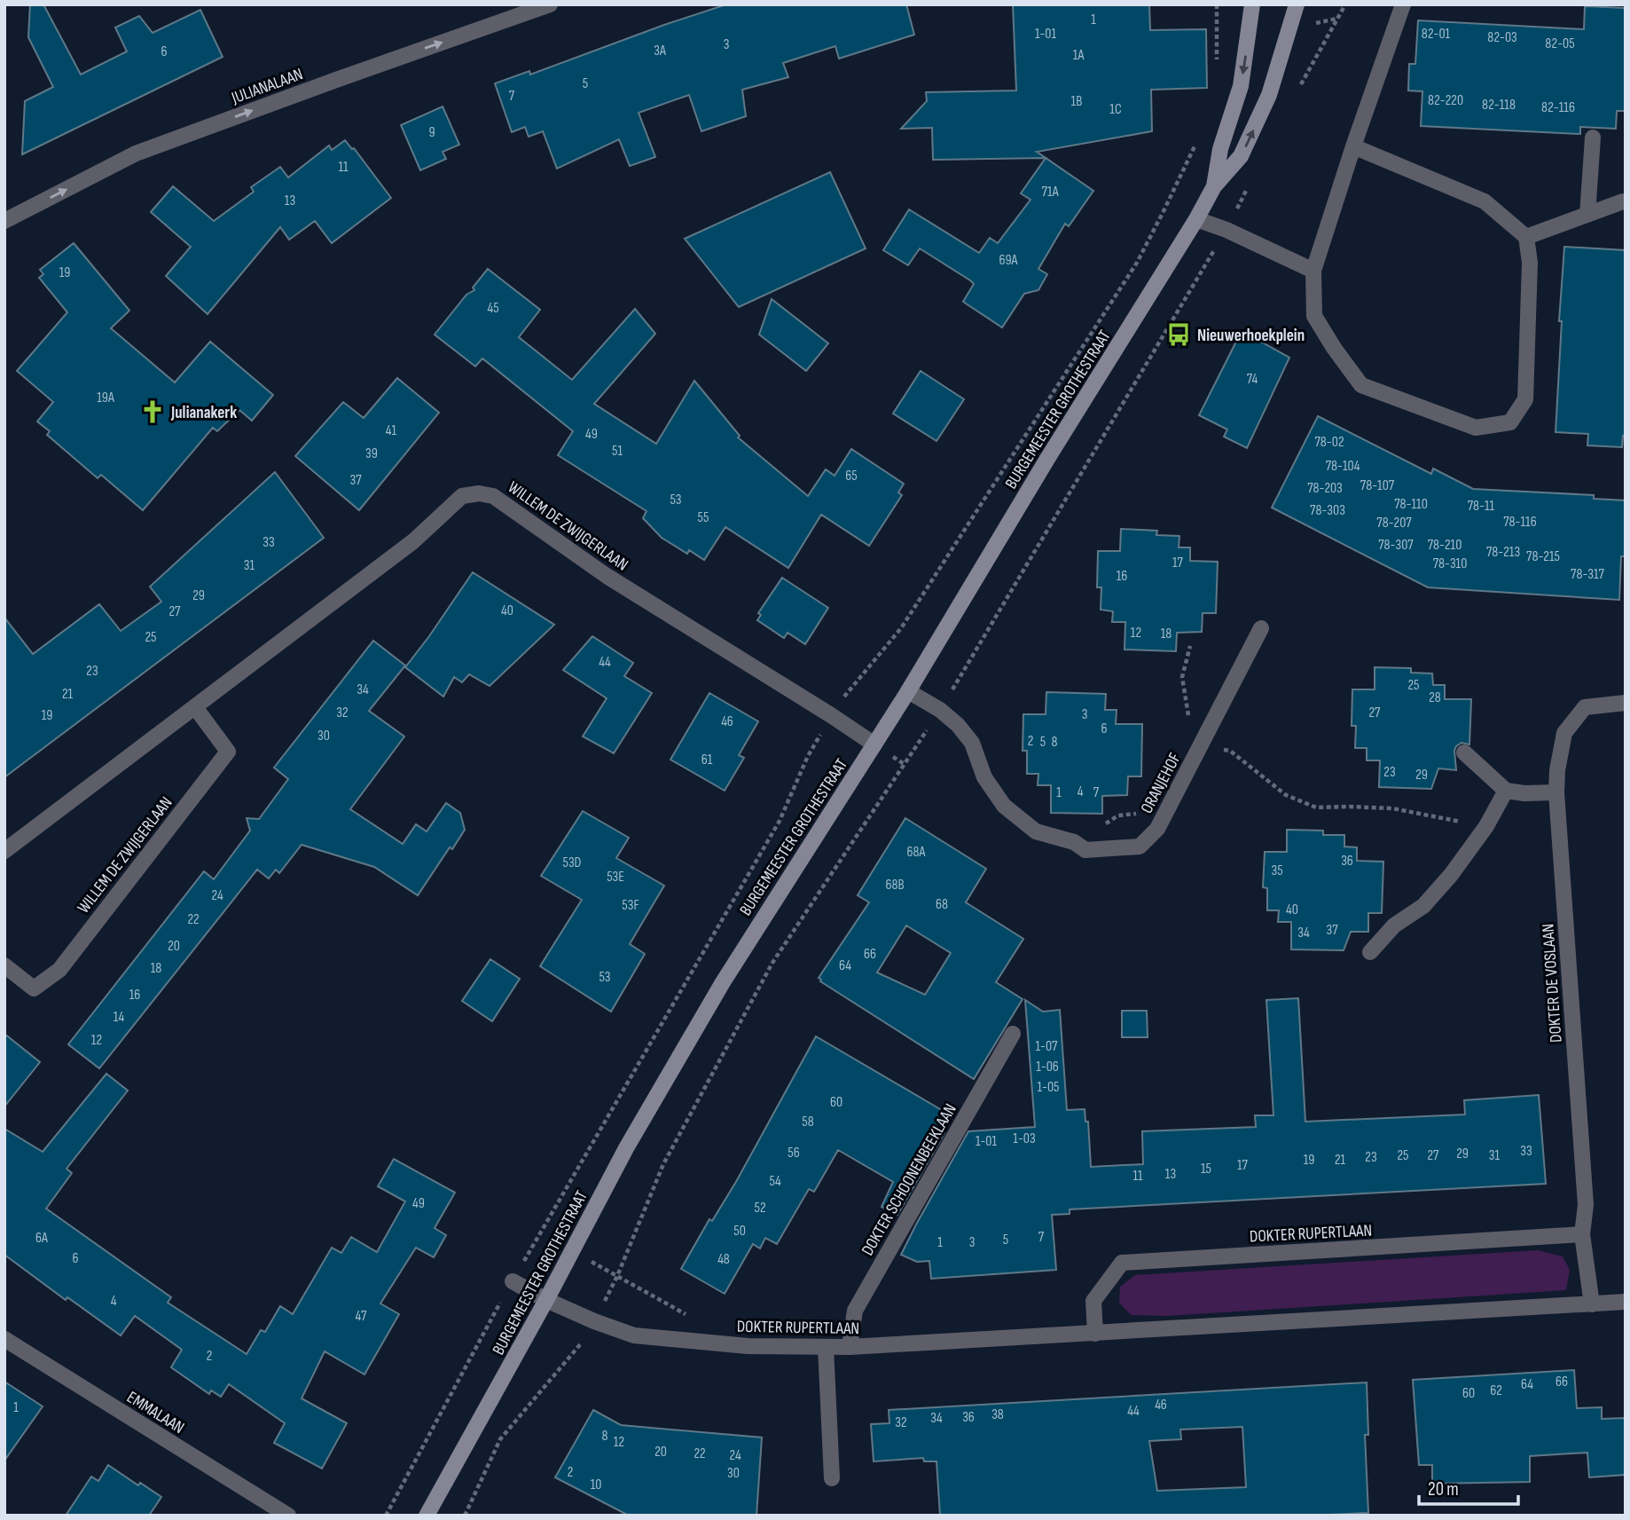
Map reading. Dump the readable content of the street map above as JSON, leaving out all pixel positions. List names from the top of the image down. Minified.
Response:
{"streets":{"main road":["BURGEMEESTER GROTHESTRAAT"],"street":["JULIANALAAN","WILLEM DE ZWIJGERLAAN","ORANJEHOF","DOKTER DE VOSLAAN","DOKTER SCHOONENBEEKLAAN","DOKTER RUPERTLAAN","EMMALAAN"]},"crossings":[["BURGEMEESTER GROTHESTRAAT","WILLEM DE ZWIJGERLAAN"],["BURGEMEESTER GROTHESTRAAT","ORANJEHOF"],["BURGEMEESTER GROTHESTRAAT","DOKTER RUPERTLAAN"],["DOKTER DE VOSLAAN","DOKTER RUPERTLAAN"],["DOKTER SCHOONENBEEKLAAN","DOKTER RUPERTLAAN"]],"one_way":["JULIANALAAN"],"places":{"bus stop":["Nieuwerhoekplein"],"church":["Julianakerk"]},"house_numbers":["1","1-01","82-01","82-03","82-05","3","3A","6","1A","5","7","82-220","1B","82-118","82-116","1C","9","11","71A","13","69A","19","45","74","19A","41","49","78-02","51","39","78-104","65","37","78-107","78-203","53","78-110","78-11","78-303","55","78-116","78-207","33","78-307","78-210","78-213","78-215","17","78-310","31","78-317","16","29","40","27","12","18","25","44","23","25","34","21","28","32","27","3","19","46","6","30","2","5","8","61","23","29","4","1","7","68A","36","53D","35","53E","68B","24","68","53F","40","22","37","34","20","66","64","18","53","16","14","12","1-07","1-06","1-05","60","58","1-03","1-01","33","56","29","25","27","31","23","19","21","17","15","13","11","54","49","52","50","7","6A","5","1","3","6","48","4","47","2","66","64","62","60","46","1","44","38","36","34","32","8","12","20","22","24","2","30","10"],"scale_bar":"20 m"}
